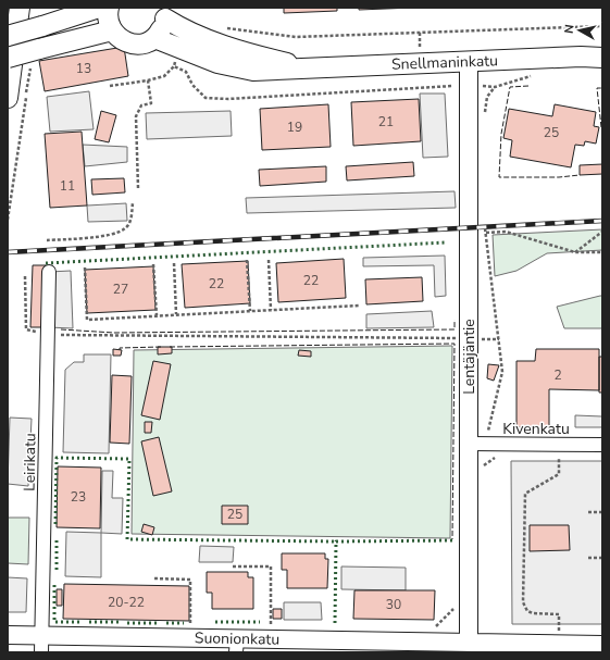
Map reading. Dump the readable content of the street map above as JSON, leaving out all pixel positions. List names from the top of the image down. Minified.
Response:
{"streets":{"main road":["Snellmaninkatu"],"street":["Lentäjäntie","Kivenkatu","Leirikatu","Suonionkatu"]},"crossings":[["Snellmaninkatu","Lentäjäntie"],["Lentäjäntie","Kivenkatu"],["Lentäjäntie","Suonionkatu"],["Leirikatu","Suonionkatu"]],"house_numbers":["13","21","19","25","11","22","22","27","2","23","25","20-22","30"],"north":"left"}
